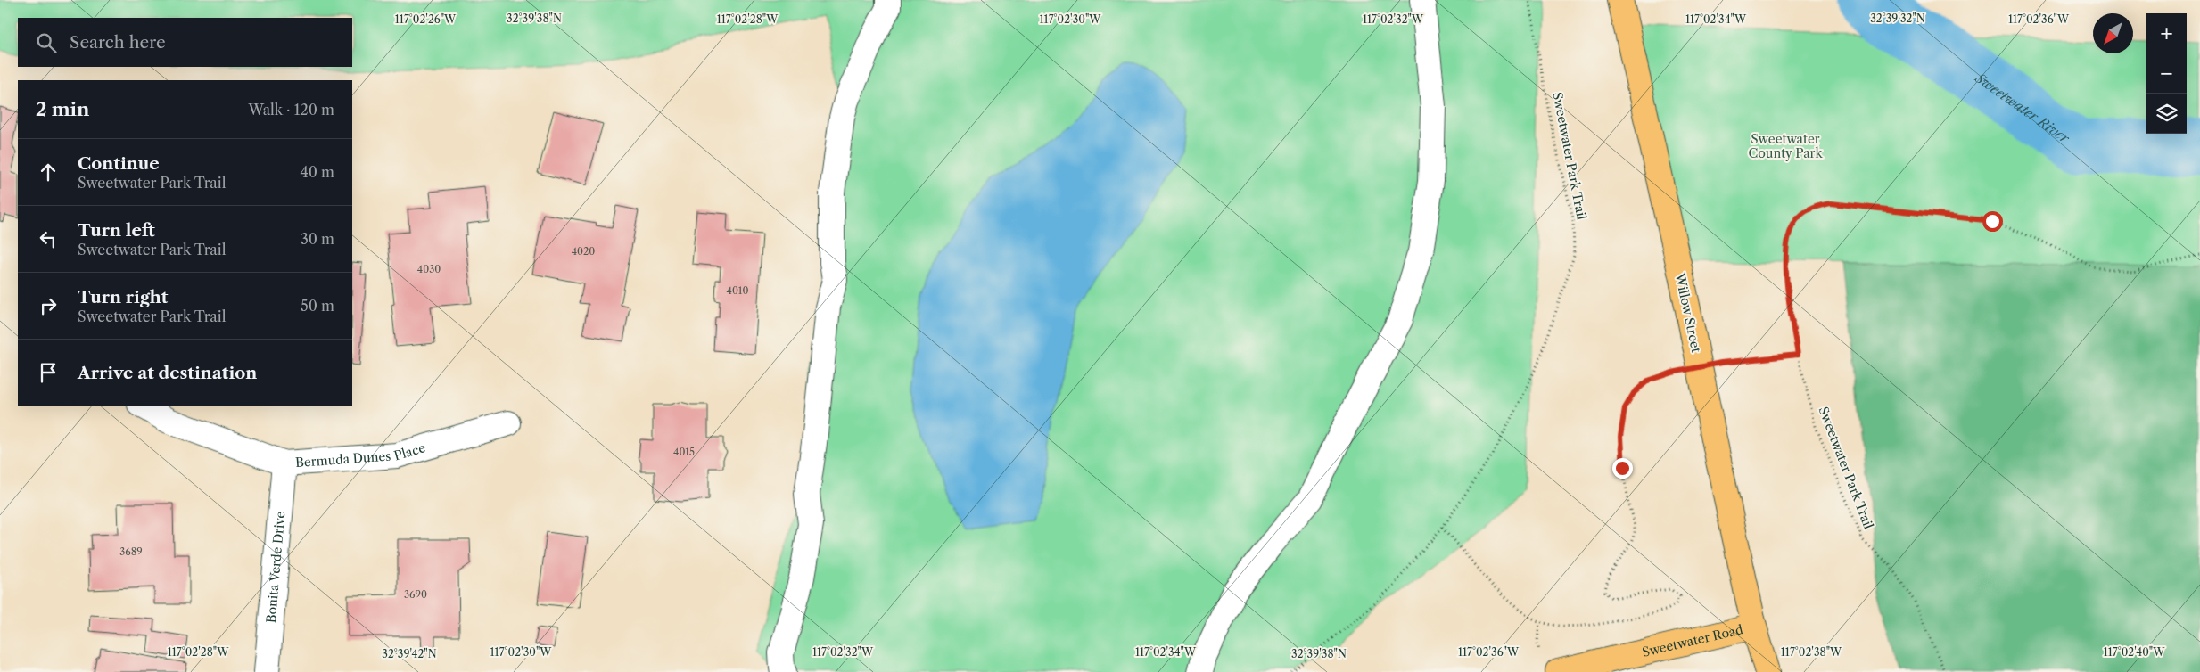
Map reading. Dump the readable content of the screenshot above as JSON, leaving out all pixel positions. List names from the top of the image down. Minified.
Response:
{"streets":{"main road":["Willow Street","Sweetwater Road"],"street":["Bermuda Dunes Place","Bonita Verde Drive"],"path":["Sweetwater Park Trail"]},"crossings":[["Willow Street","Sweetwater Road"],["Bermuda Dunes Place","Bonita Verde Drive"]],"water":["Sweetwater River"],"parks":["Sweetwater County Park"],"house_numbers":["4020","4030","4010","4015","3689","3690"],"north":"bottom left","page":{"map_buttons":["+","−"],"search":"Search here","heading":["2 min","Walk · 120 m"],"list":[["Continue","Sweetwater Park Trail","40 m"],["Turn left","Sweetwater Park Trail","30 m"],["Turn right","Sweetwater Park Trail","50 m"],"Arrive at destination"]},"coordinates":["32°39'38\"N","32°39'32\"N","117°02'26\"W","117°02'28\"W","117°02'30\"W","117°02'32\"W","117°02'34\"W","117°02'36\"W","117°02'38\"W","117°02'40\"W","32°39'42\"N"]}
